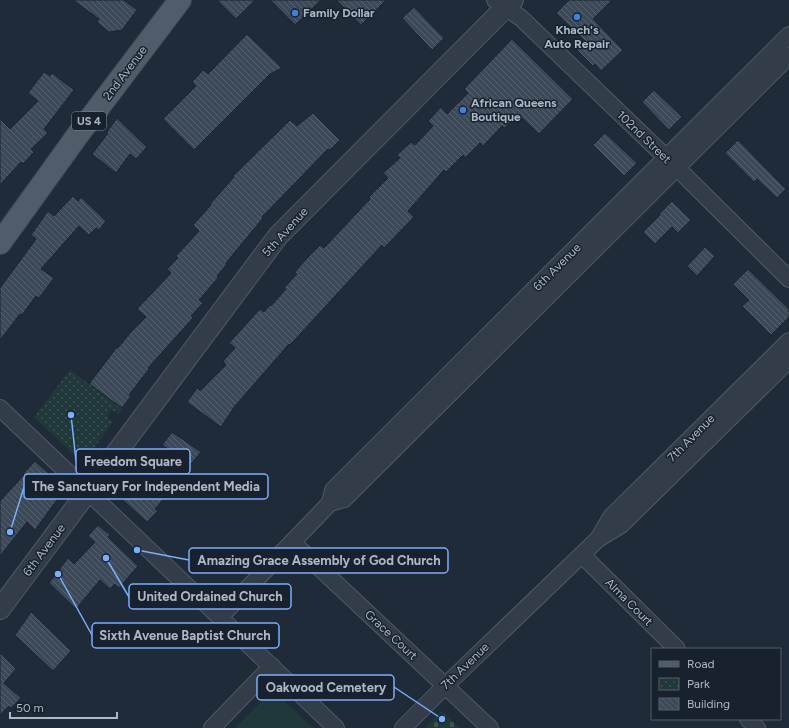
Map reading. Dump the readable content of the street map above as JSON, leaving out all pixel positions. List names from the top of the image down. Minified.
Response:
{"streets":{"main road":["2nd Avenue","US 4"],"street":["102nd Street","5th Avenue","6th Avenue","7th Avenue","Alma Court","Grace Court"]},"crossings":[["102nd Street","5th Avenue"],["102nd Street","6th Avenue"],["5th Avenue","6th Avenue"],["6th Avenue","Grace Court"],["7th Avenue","Alma Court"],["7th Avenue","Grace Court"]],"places":["Family Dollar","Khach's Auto Repair","African Queens Boutique","Freedom Square","The Sanctuary For Independent Media","Amazing Grace Assembly of God Church","United Ordained Church","Sixth Avenue Baptist Church","Oakwood Cemetery"],"legend":["Road","Park","Building"],"scale_bar":"50 m"}
